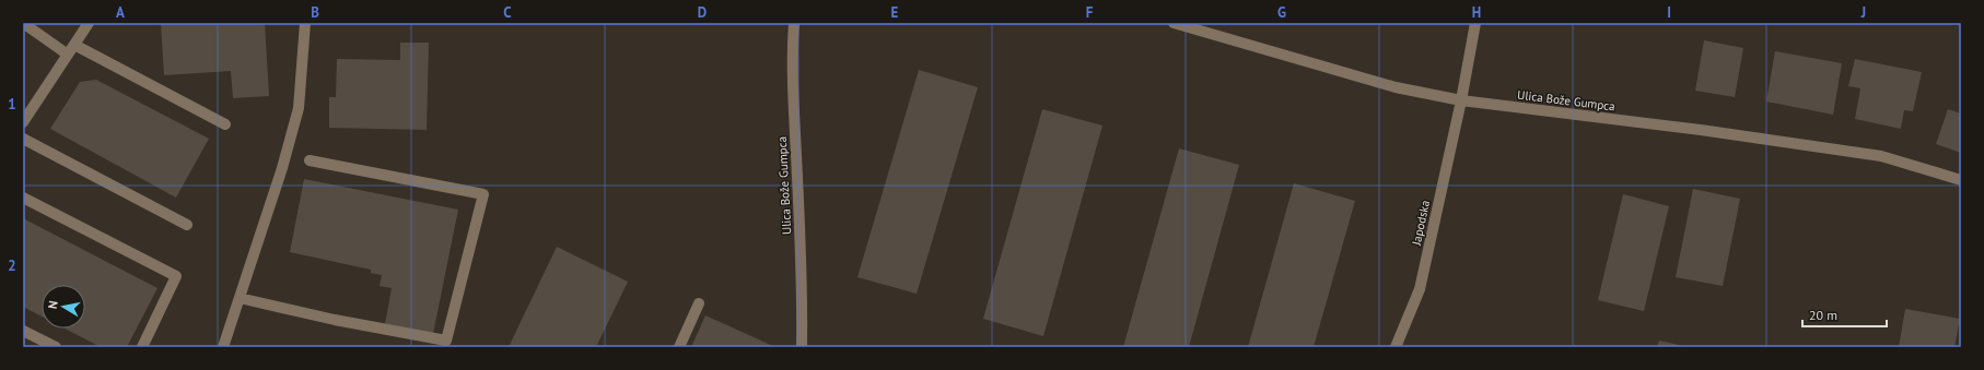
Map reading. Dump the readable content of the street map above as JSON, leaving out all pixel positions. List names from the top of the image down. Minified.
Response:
{"streets":{"street":["Ulica Bože Gumpca","Japodska"]},"crossings":[["Ulica Bože Gumpca","Japodska"]],"scale_bar":"20 m","north":"left","grid":{"columns":["A","B","C","D","E","F","G","H","I","J"],"rows":["1","2"]}}
